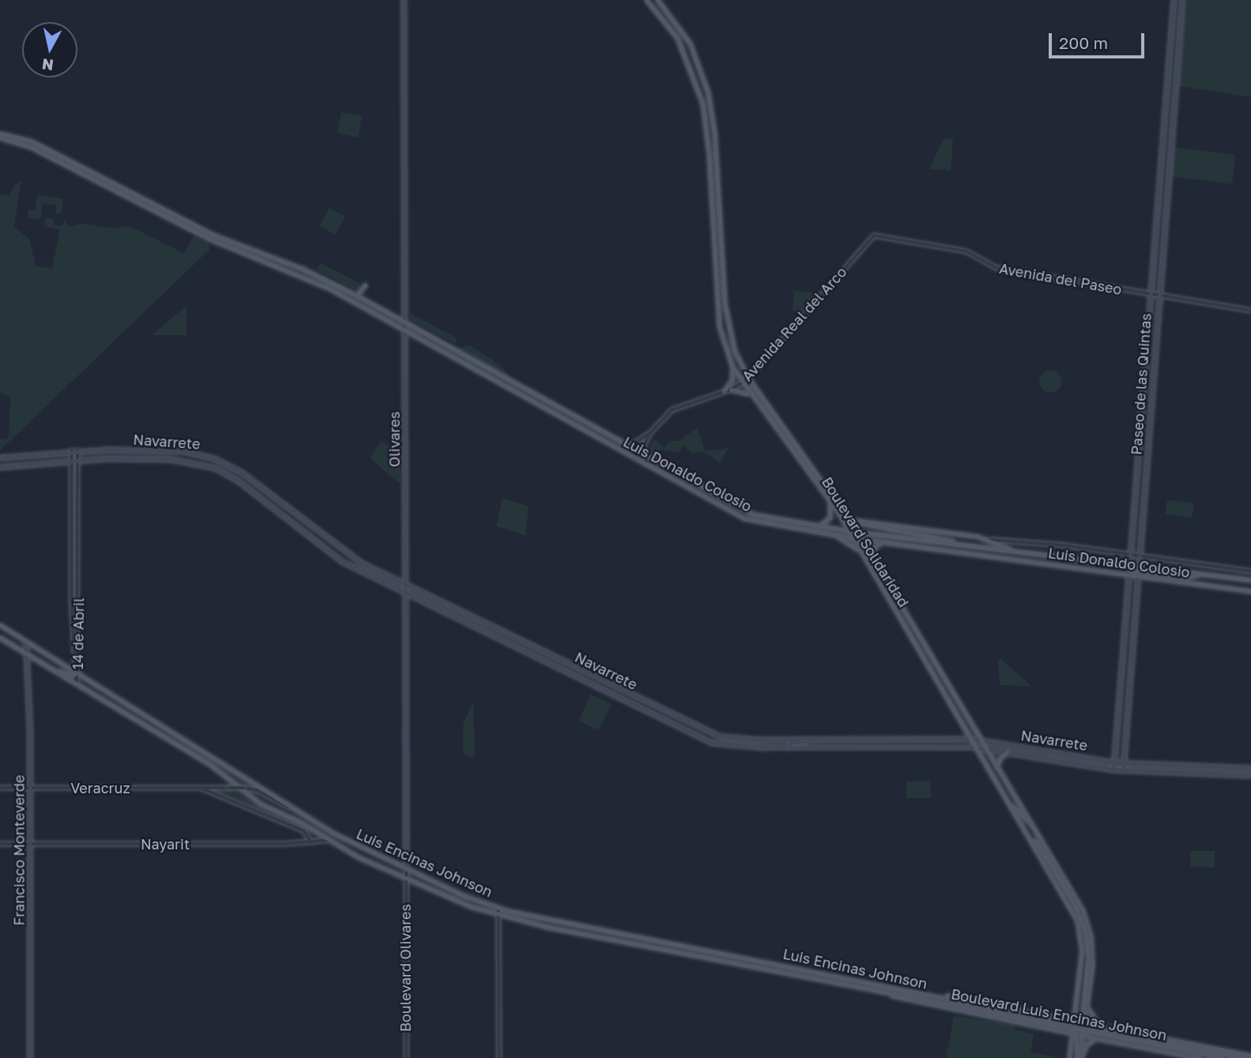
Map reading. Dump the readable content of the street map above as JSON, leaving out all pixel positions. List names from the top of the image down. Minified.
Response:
{"streets":{"main road":["Paseo de las Quintas","Olivares","Navarrete","Luis Donaldo Colosio","Boulevard Solidaridad","Francisco Monteverde","Luis Encinas Johnson","Boulevard Luis Encinas Johnson"],"street":["Avenida del Paseo","Avenida Real del Arco","14 de Abril","Veracruz","Nayarit","Boulevard Olivares"]},"crossings":[["Avenida del Paseo","Avenida Real del Arco"],["Avenida del Paseo","Paseo de las Quintas"],["Avenida Real del Arco","Luis Donaldo Colosio"],["Avenida Real del Arco","Boulevard Solidaridad"],["Paseo de las Quintas","Navarrete"],["Paseo de las Quintas","Luis Donaldo Colosio"],["Olivares","Navarrete"],["Olivares","Luis Donaldo Colosio"],["Olivares","Luis Encinas Johnson"],["Olivares","Boulevard Olivares"],["Navarrete","Boulevard Solidaridad"],["Navarrete","14 de Abril"],["Luis Donaldo Colosio","Boulevard Solidaridad"],["14 de Abril","Luis Encinas Johnson"],["Veracruz","Francisco Monteverde"],["Veracruz","Luis Encinas Johnson"],["Nayarit","Francisco Monteverde"],["Nayarit","Luis Encinas Johnson"],["Francisco Monteverde","Luis Encinas Johnson"],["Luis Encinas Johnson","Boulevard Olivares"],["Luis Encinas Johnson","Boulevard Luis Encinas Johnson"]],"scale_bar":"200 m","north":"bottom"}
